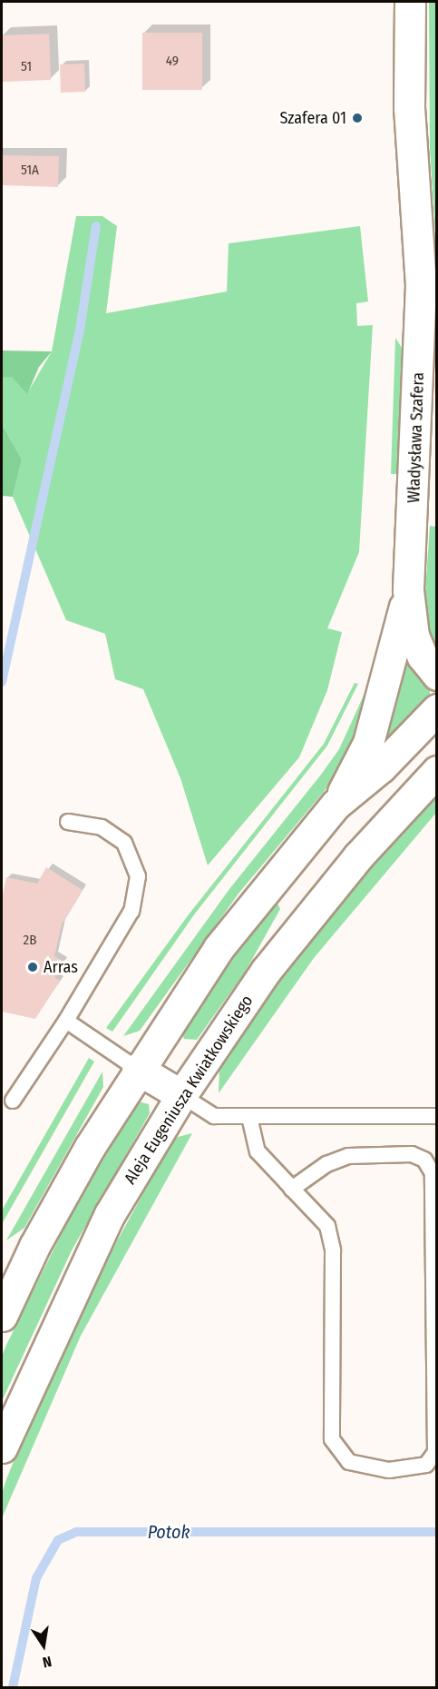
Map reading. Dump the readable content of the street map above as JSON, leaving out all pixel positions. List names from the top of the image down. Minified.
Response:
{"streets":{"street":["Władysława Szafera","Aleja Eugeniusza Kwiatkowskiego"]},"water":["Potok"],"places":["Szafera 01","Arras"],"house_numbers":["49","51","51A","2B"],"north":"bottom"}
